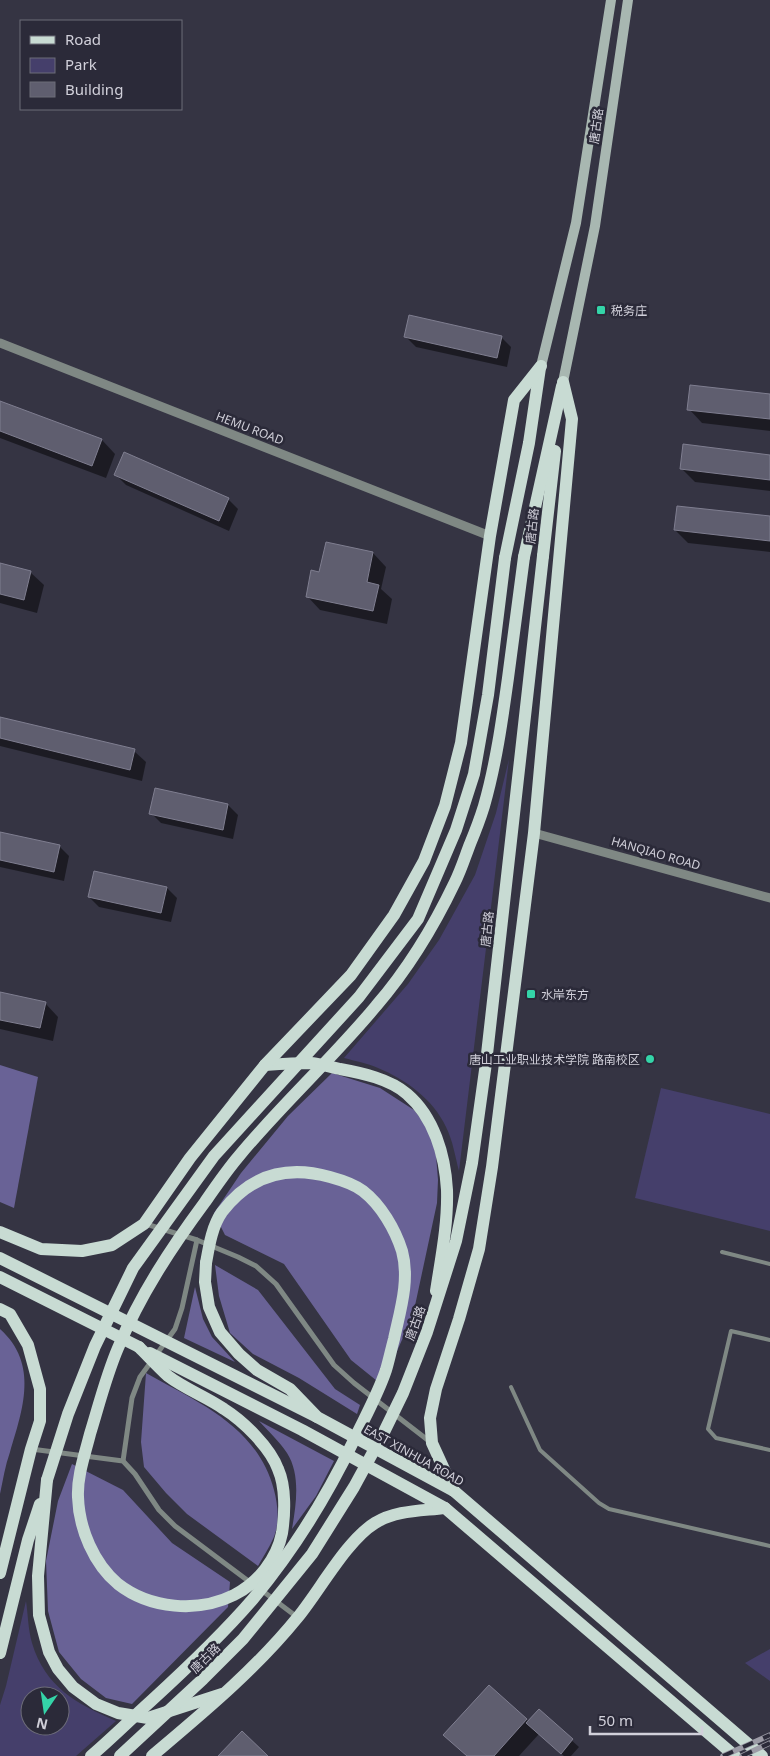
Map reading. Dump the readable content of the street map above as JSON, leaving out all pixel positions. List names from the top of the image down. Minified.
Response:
{"streets":{"main road":["唐古路","EAST XINHUA ROAD"],"street":["HEMU ROAD","HANQIAO ROAD"]},"places":{"transit":["税务庄","水岸东方"],"other":["唐山工业职业技术学院 路南校区"]},"legend":["Road","Park","Building"],"scale_bar":"50 m","north":"bottom"}
